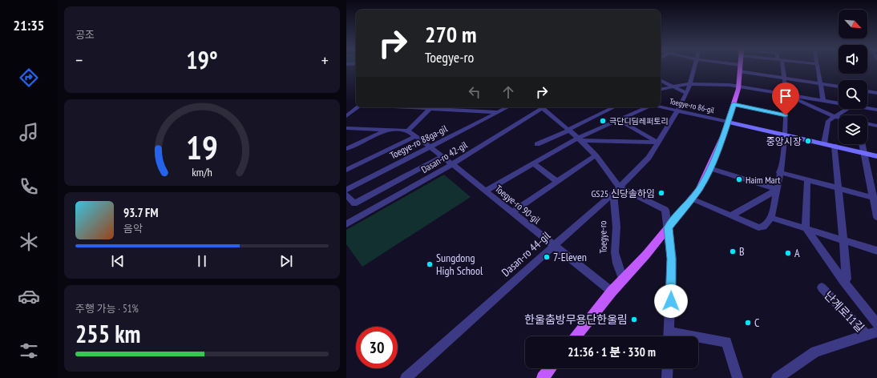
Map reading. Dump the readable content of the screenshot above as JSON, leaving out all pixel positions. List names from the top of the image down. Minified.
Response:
{"streets":{"street":["Toegye-ro 86-gil","Toegye-ro 88ga-gil","Dasan-ro 42-gil","Toegye-ro 90-gil","Toegye-ro","Dasan-ro 44-gil","난계로11길"]},"crossings":[["Toegye-ro 86-gil","Toegye-ro 90-gil"],["Toegye-ro 86-gil","Dasan-ro 44-gil"],["Toegye-ro 88ga-gil","Toegye-ro 90-gil"],["Dasan-ro 42-gil","Toegye-ro 90-gil"],["Toegye-ro 90-gil","Dasan-ro 44-gil"],["Toegye-ro","Dasan-ro 44-gil"]],"places":["극단디딤레퍼토리","중앙시장","Haim Mart","GS25 신당솔하임","B","A","7-Eleven","Sungdong High School","한울춤방무용단한울림","C"],"north":"bottom right","page":{"tabs":"21:35","tile":["공조",["주행 가능 · 51%","255 km"]],"turn":["270 m","Toegye-ro"],"heat":["−","19°","+"],"song":["93.7 FM","음악"],"limit":"30","trip":"21:36 · 1 분 · 330 m","gauge":["19","km/h"]}}
